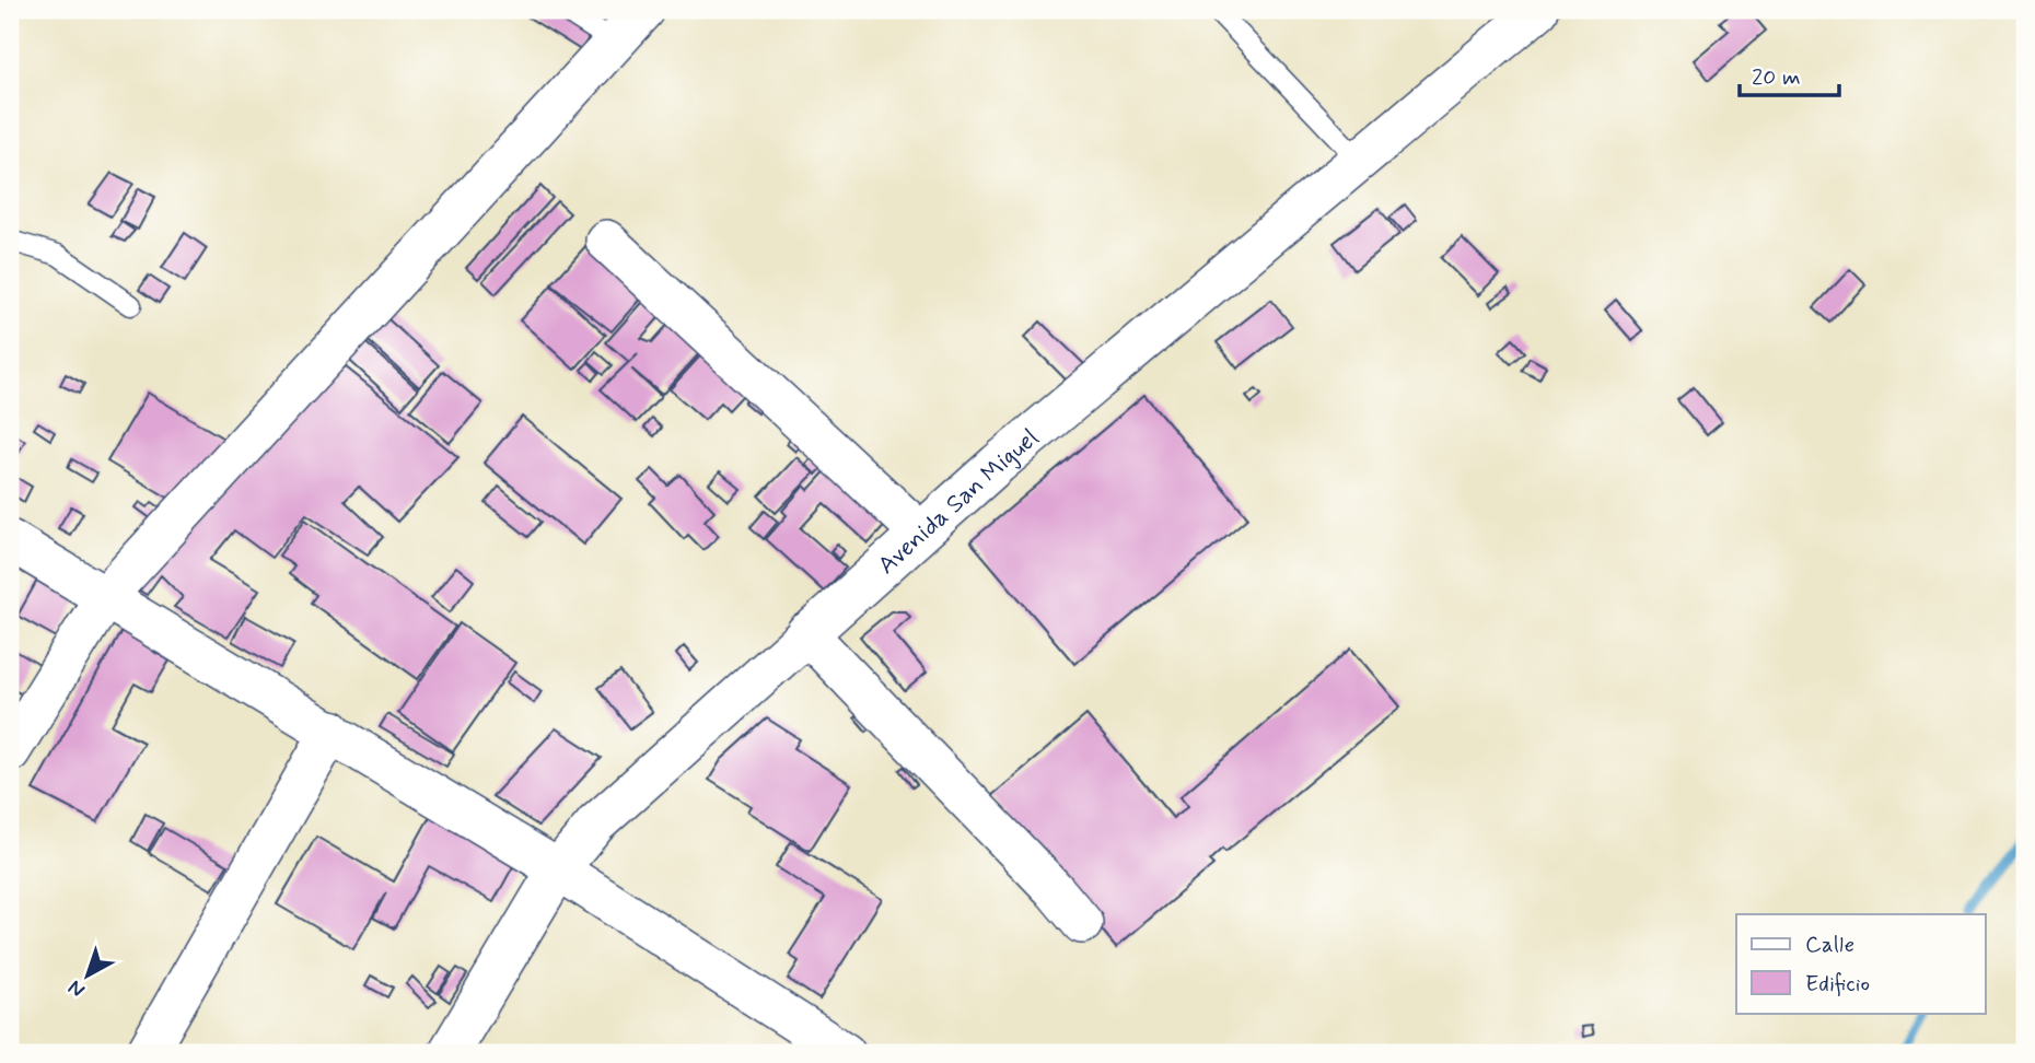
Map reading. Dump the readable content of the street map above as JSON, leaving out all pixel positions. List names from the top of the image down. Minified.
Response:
{"streets":{"street":["Avenida San Miguel"]},"legend":["Calle","Edificio"],"scale_bar":"20 m","north":"bottom left"}
